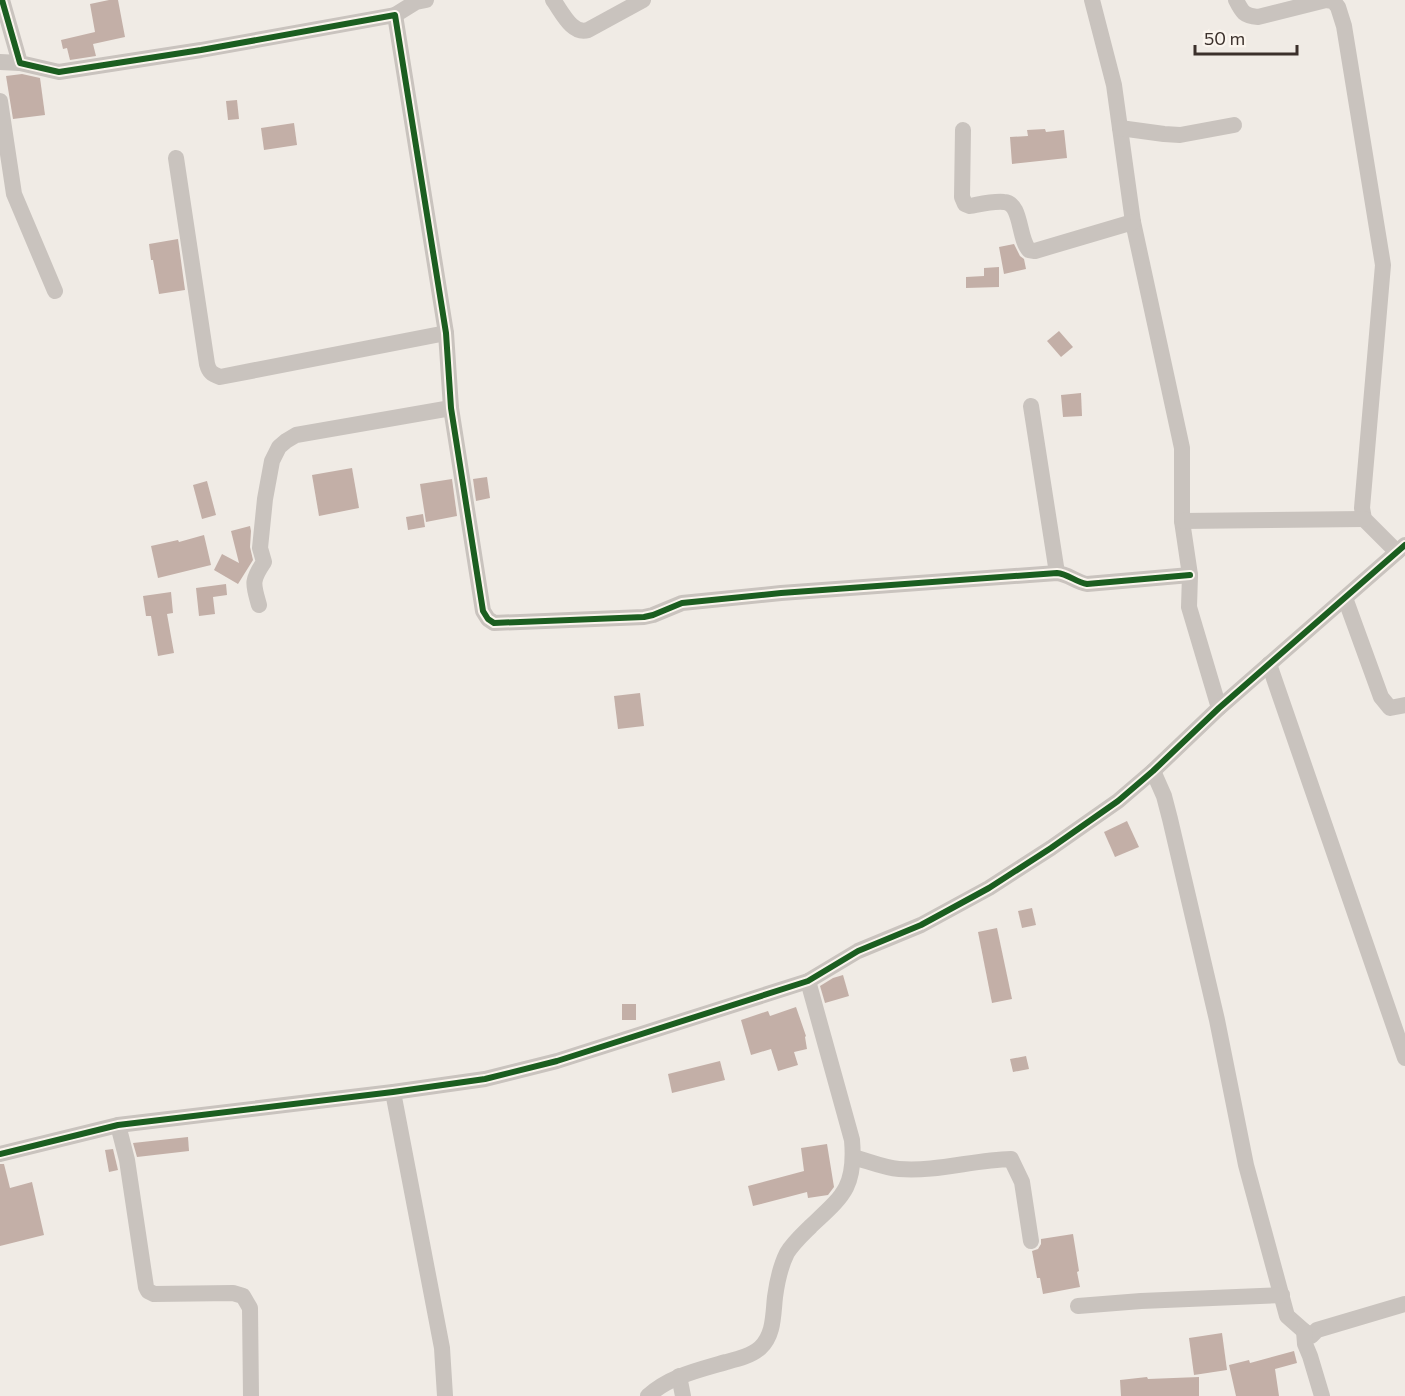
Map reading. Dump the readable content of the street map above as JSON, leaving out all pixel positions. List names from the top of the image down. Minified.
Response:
{"scale_bar":"50 m"}
